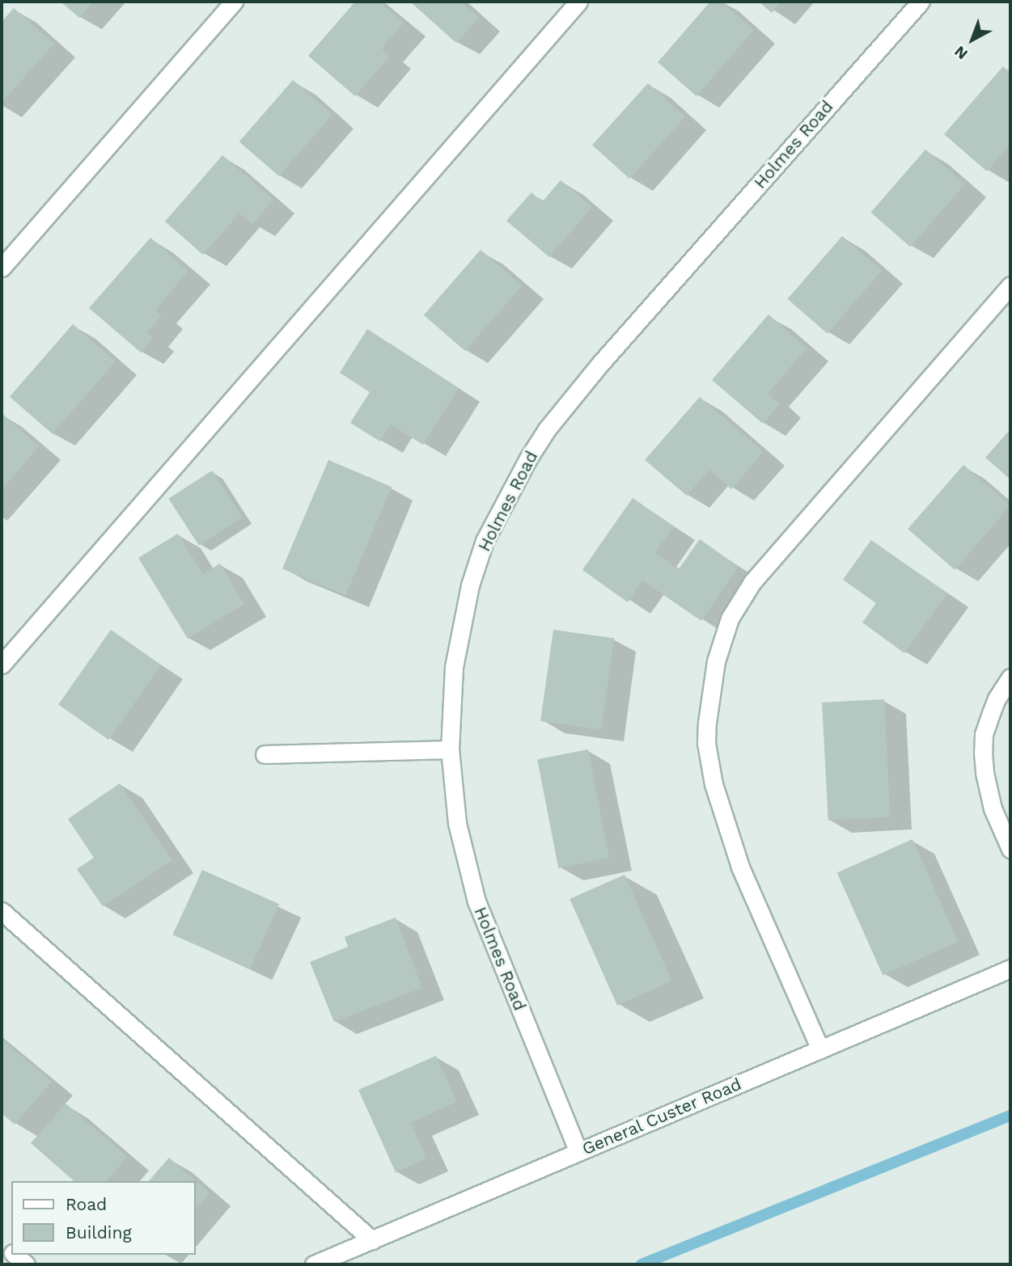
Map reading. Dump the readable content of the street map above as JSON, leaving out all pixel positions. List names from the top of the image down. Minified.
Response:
{"streets":{"street":["Holmes Road","General Custer Road"]},"crossings":[["Holmes Road","General Custer Road"]],"legend":["Road","Building"],"north":"bottom left"}
